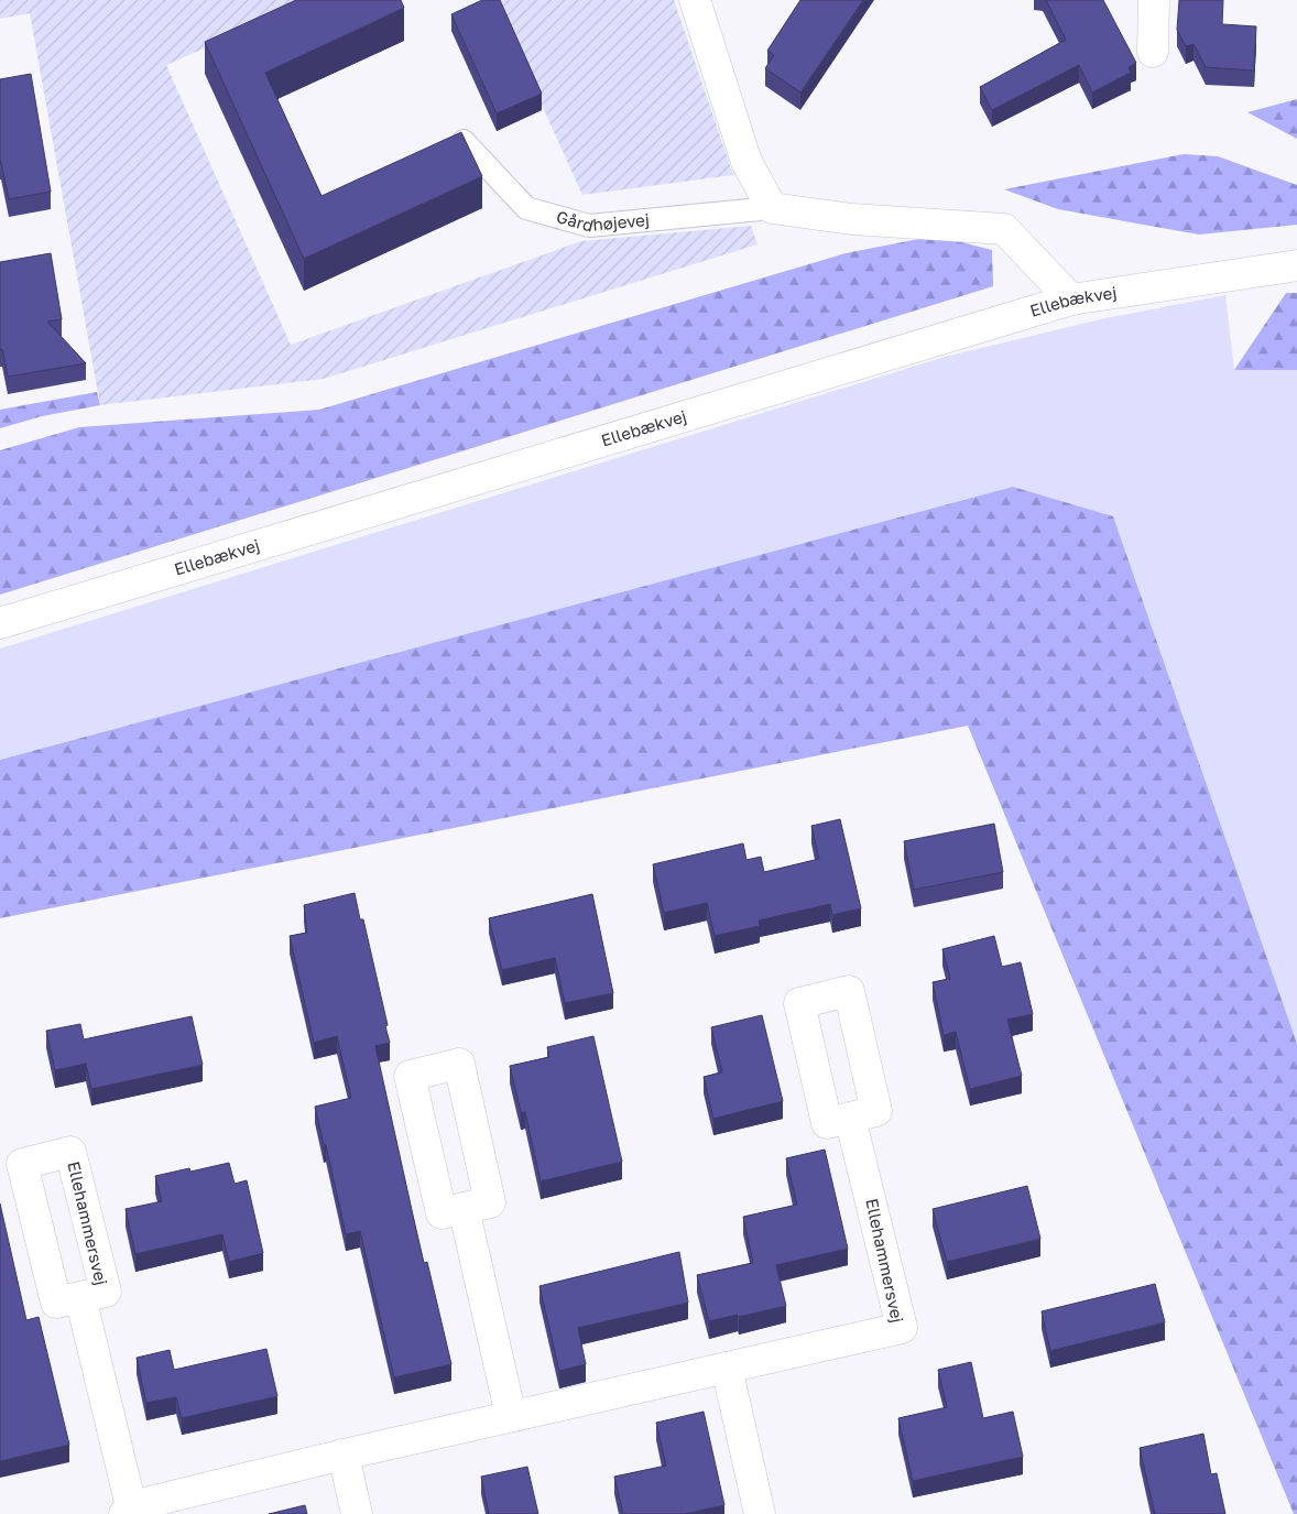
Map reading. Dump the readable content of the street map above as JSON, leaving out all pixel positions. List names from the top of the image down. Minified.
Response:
{"streets":{"street":["Gårdhøjevej","Ellebækvej","Ellehammersvej"]},"crossings":[["Gårdhøjevej","Ellebækvej"]]}
